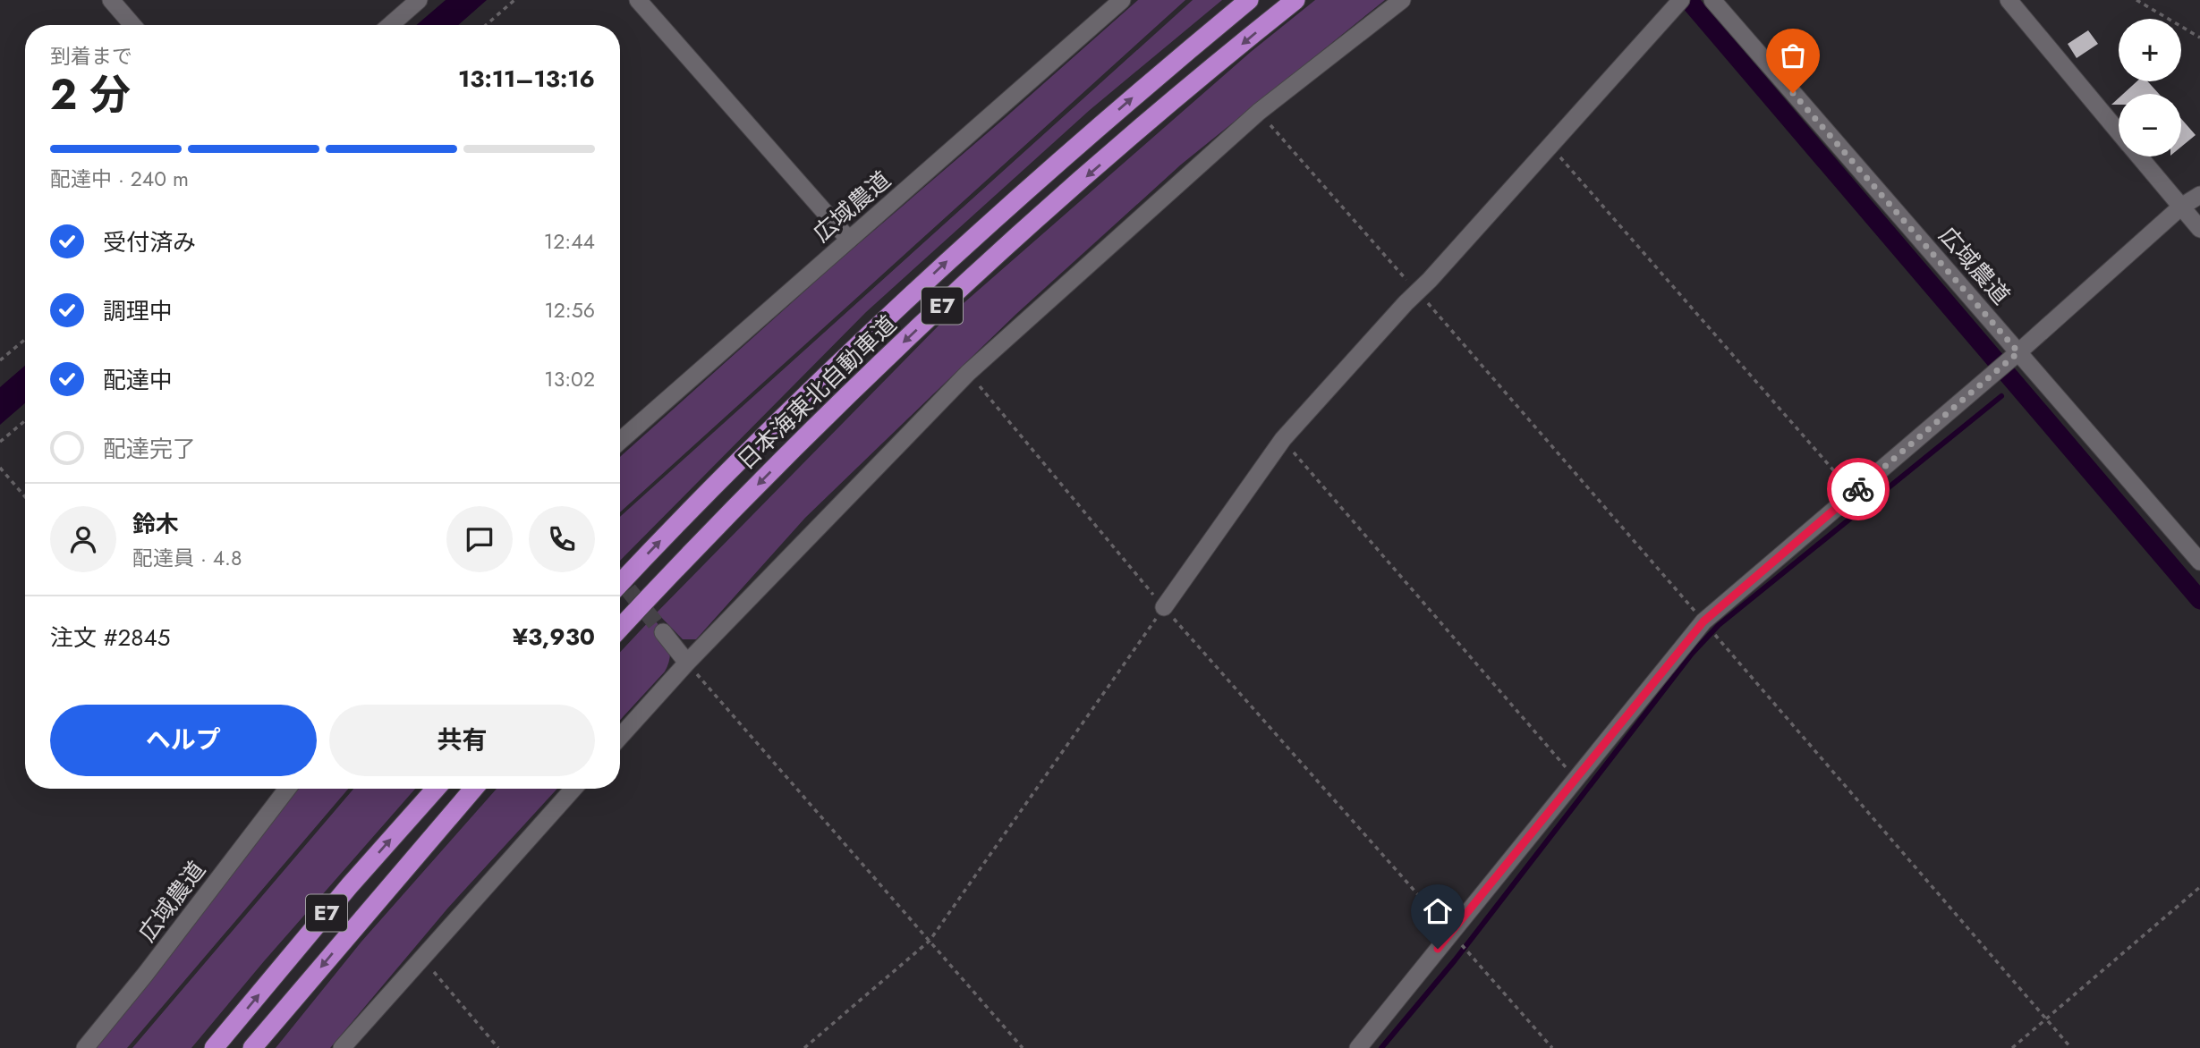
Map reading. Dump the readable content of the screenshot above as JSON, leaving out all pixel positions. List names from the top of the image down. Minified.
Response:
{"streets":{"highway":["E7","日本海東北自動車道"],"street":["広域農道"]},"page":{"map_buttons":["+","−"],"heading":["2 分","到着まで","13:11–13:16"],"panel":["鈴木","配達員 · 4.8","注文 #2845","¥3,930"],"bar":"配達中 · 240 m","list":[["受付済み","12:44"],["調理中","12:56"],["配達中","13:02"],"配達完了"],"buttons":["ヘルプ","共有"]}}
